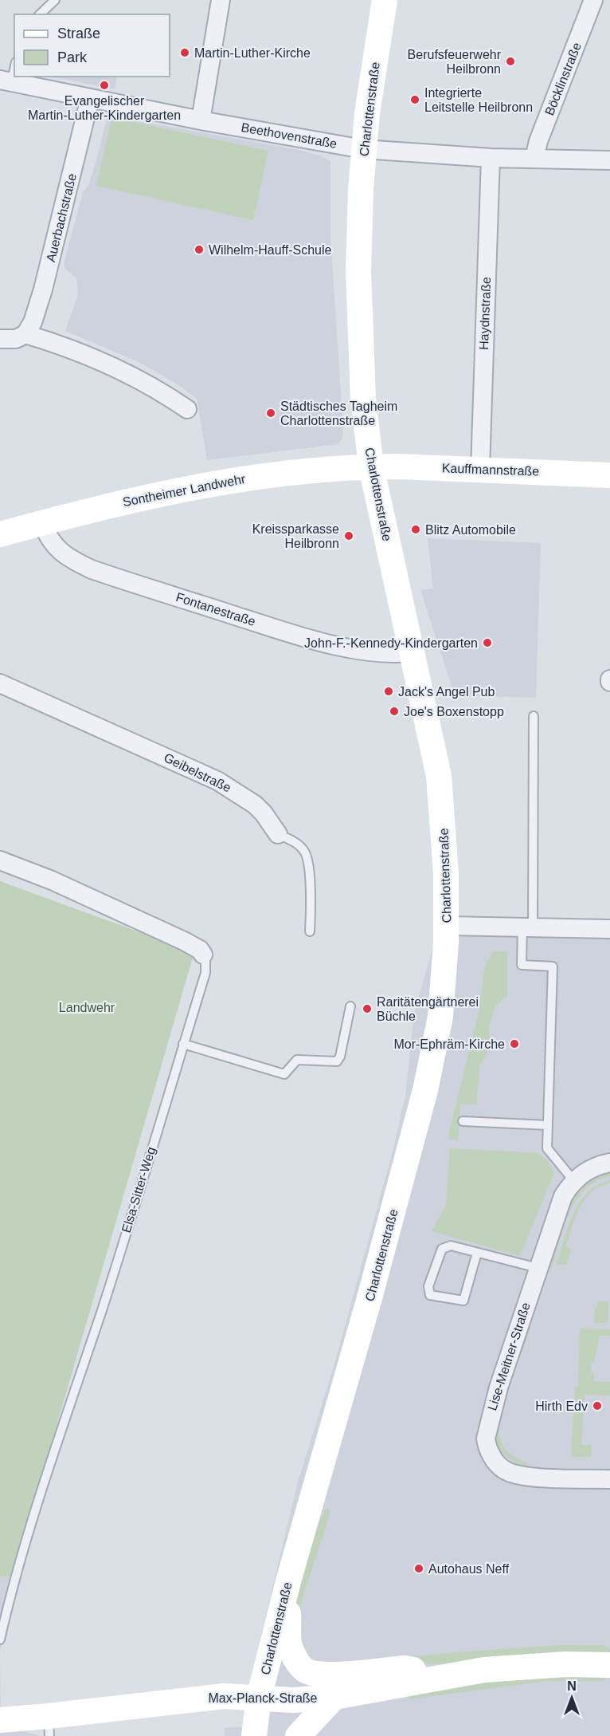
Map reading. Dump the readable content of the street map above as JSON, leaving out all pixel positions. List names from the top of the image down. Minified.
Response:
{"streets":{"main road":["Charlottenstraße","Kauffmannstraße","Sontheimer Landwehr","Max-Planck-Straße"],"street":["Böcklinstraße","Beethovenstraße","Auerbachstraße","Haydnstraße","Fontanestraße","Geibelstraße","Elsa-Sitter-Weg","Lise-Meitner-Straße"]},"crossings":[["Böcklinstraße","Beethovenstraße"],["Charlottenstraße","Beethovenstraße"],["Charlottenstraße","Kauffmannstraße"],["Charlottenstraße","Sontheimer Landwehr"],["Charlottenstraße","Fontanestraße"],["Charlottenstraße","Max-Planck-Straße"],["Beethovenstraße","Auerbachstraße"],["Beethovenstraße","Haydnstraße"],["Haydnstraße","Kauffmannstraße"],["Kauffmannstraße","Sontheimer Landwehr"],["Sontheimer Landwehr","Fontanestraße"]],"parks":["Landwehr"],"places":["Martin-Luther-Kirche","Berufsfeuerwehr Heilbronn","Evangelischer Martin-Luther-Kindergarten","Integrierte Leitstelle Heilbronn","Wilhelm-Hauff-Schule","Städtisches Tagheim Charlottenstraße","Blitz Automobile","Kreissparkasse Heilbronn","John-F.-Kennedy-Kindergarten","Jack's Angel Pub","Joe's Boxenstopp","Raritätengärtnerei Büchle","Mor-Ephräm-Kirche","Hirth Edv","Autohaus Neff"],"legend":["Straße","Park"],"north":"top"}
